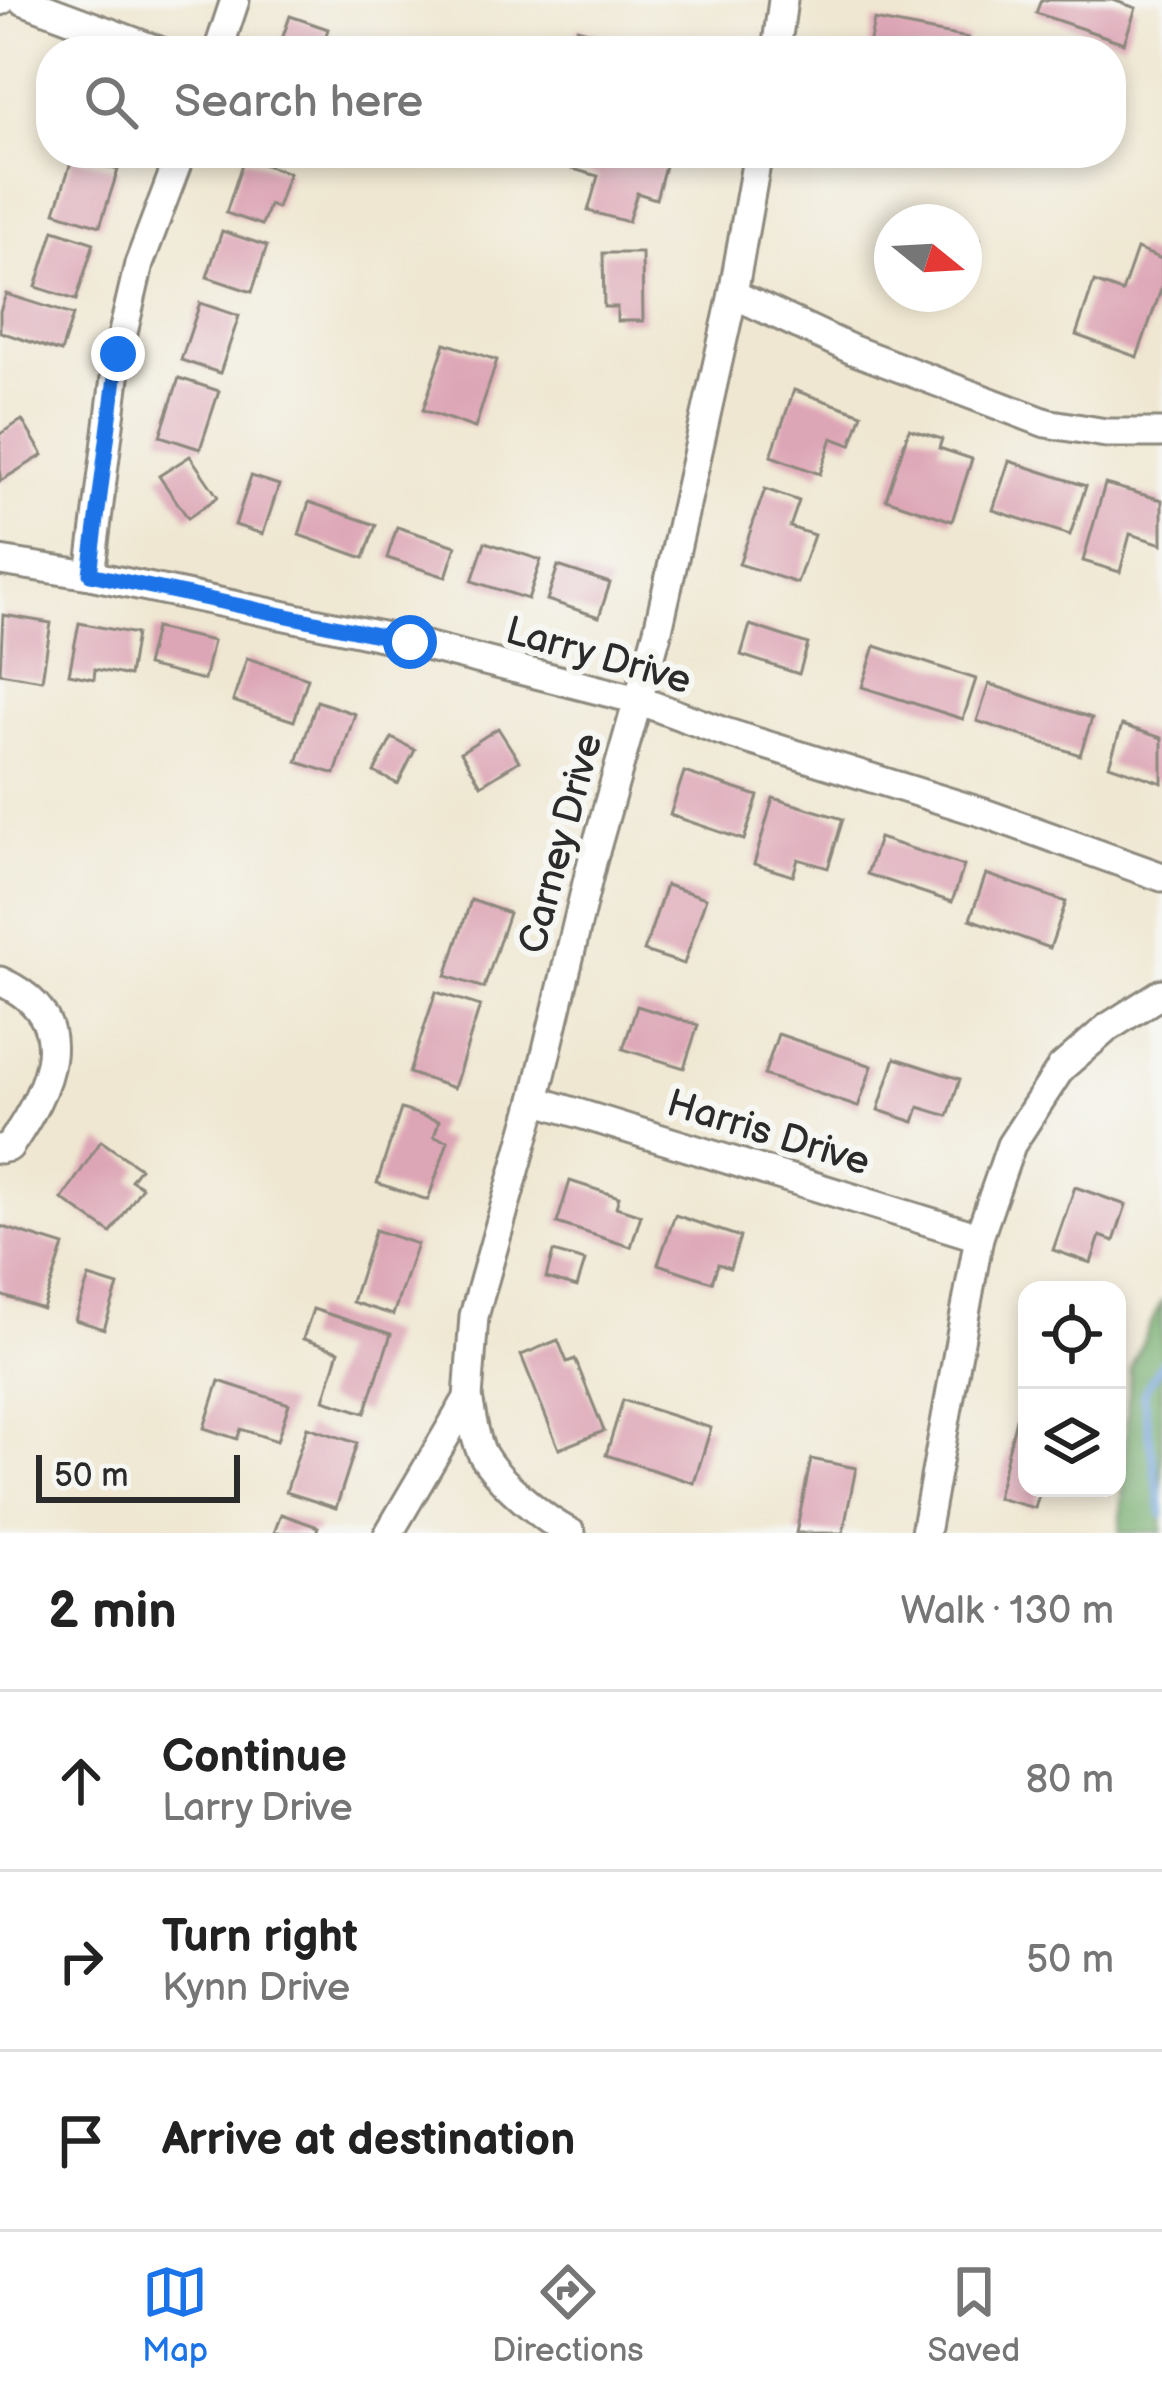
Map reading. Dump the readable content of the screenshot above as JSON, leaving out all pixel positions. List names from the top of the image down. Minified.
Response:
{"streets":{"street":["Larry Drive","Carney Drive","Harris Drive"]},"crossings":[["Larry Drive","Carney Drive"],["Carney Drive","Harris Drive"]],"scale_bar":"50 m","north":"right","page":{"search":"Search here","scale":"50 m","heading":["2 min","Walk · 130 m"],"list":[["Continue","Larry Drive","80 m"],["Turn right","Kynn Drive","50 m"],"Arrive at destination"],"nav":["Map","Directions","Saved"]}}
